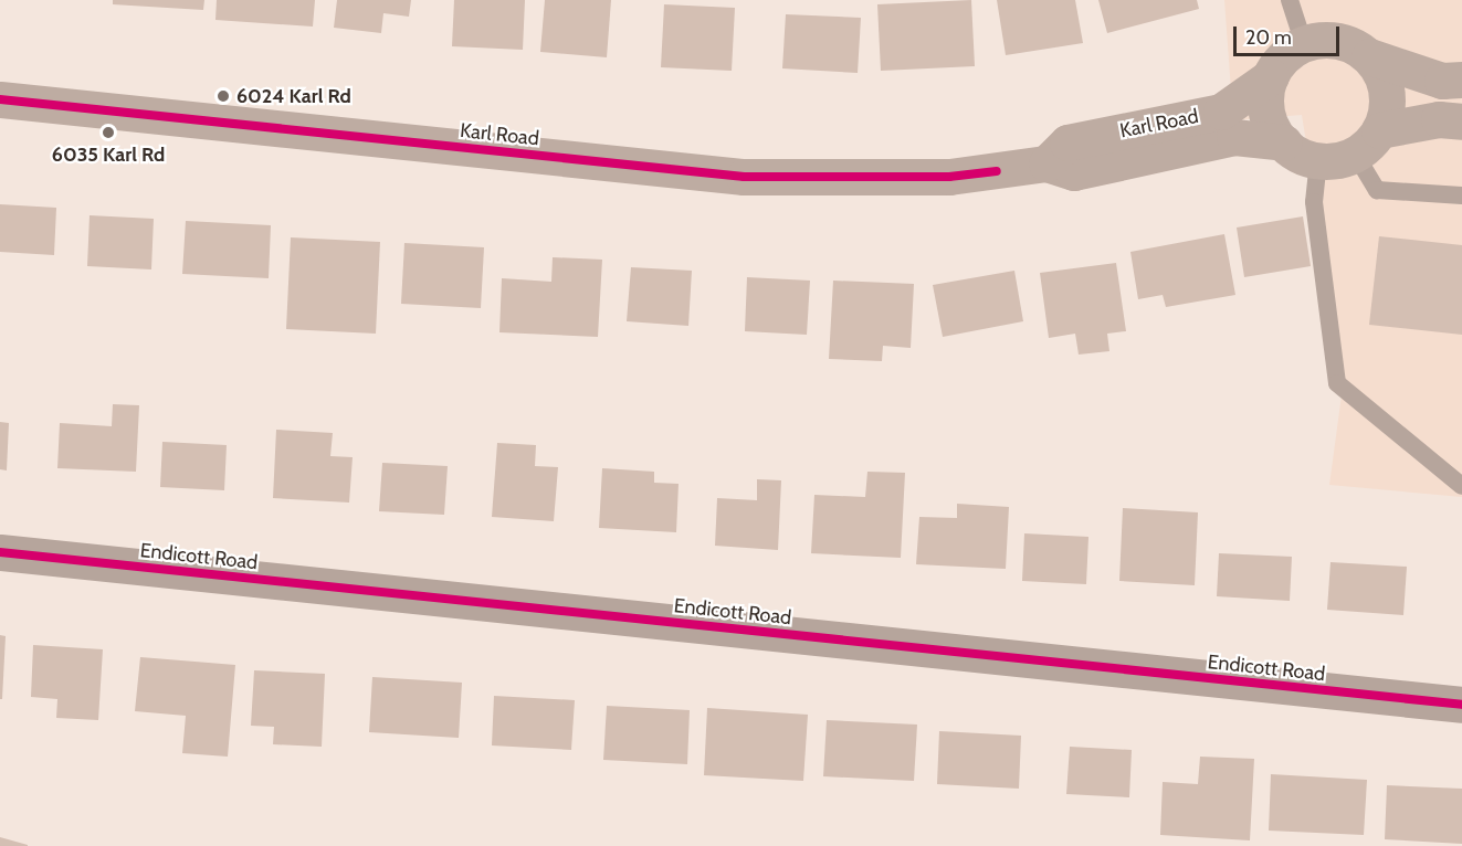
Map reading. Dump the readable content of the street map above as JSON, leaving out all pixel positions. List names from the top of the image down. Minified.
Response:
{"streets":{"street":["Karl Road","Endicott Road"]},"places":["6024 Karl Rd","6035 Karl Rd"],"scale_bar":"20 m"}
